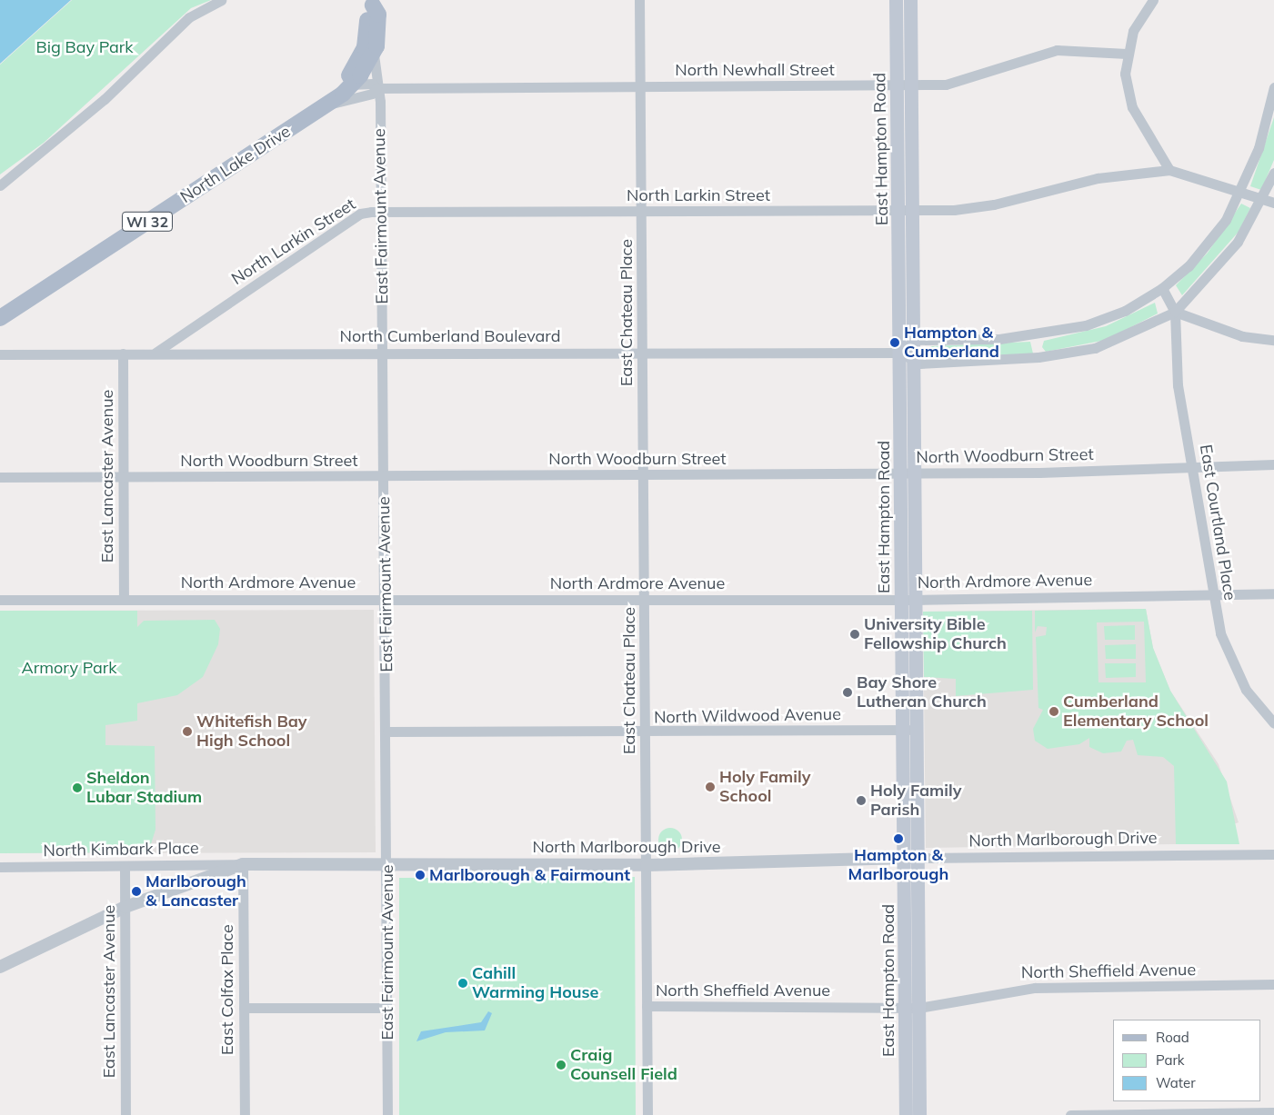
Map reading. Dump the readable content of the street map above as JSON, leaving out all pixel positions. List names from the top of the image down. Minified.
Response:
{"streets":{"main road":["East Hampton Road","North Lake Drive","WI 32"],"street":["North Newhall Street","North Larkin Street","East Fairmount Avenue","East Chateau Place","North Cumberland Boulevard","North Woodburn Street","East Lancaster Avenue","East Courtland Place","North Ardmore Avenue","North Wildwood Avenue","North Marlborough Drive","North Kimbark Place","North Sheffield Avenue","East Colfax Place"]},"crossings":[["North Newhall Street","East Hampton Road"],["North Newhall Street","North Lake Drive"],["North Newhall Street","East Fairmount Avenue"],["North Newhall Street","WI 32"],["North Newhall Street","East Chateau Place"],["East Hampton Road","North Larkin Street"],["East Hampton Road","North Cumberland Boulevard"],["East Hampton Road","North Woodburn Street"],["East Hampton Road","North Ardmore Avenue"],["East Hampton Road","North Wildwood Avenue"],["East Hampton Road","North Marlborough Drive"],["East Hampton Road","North Sheffield Avenue"],["North Lake Drive","East Fairmount Avenue"],["North Lake Drive","WI 32"],["North Larkin Street","East Fairmount Avenue"],["North Larkin Street","East Chateau Place"],["North Larkin Street","North Cumberland Boulevard"],["East Fairmount Avenue","North Cumberland Boulevard"],["East Fairmount Avenue","North Woodburn Street"],["East Fairmount Avenue","North Ardmore Avenue"],["East Fairmount Avenue","North Wildwood Avenue"],["East Fairmount Avenue","North Marlborough Drive"],["East Chateau Place","North Cumberland Boulevard"],["East Chateau Place","North Woodburn Street"],["East Chateau Place","North Ardmore Avenue"],["East Chateau Place","North Wildwood Avenue"],["East Chateau Place","North Marlborough Drive"],["East Chateau Place","North Sheffield Avenue"],["North Cumberland Boulevard","East Lancaster Avenue"],["North Woodburn Street","East Lancaster Avenue"],["North Woodburn Street","East Courtland Place"],["East Lancaster Avenue","North Ardmore Avenue"],["East Lancaster Avenue","North Marlborough Drive"],["East Lancaster Avenue","North Kimbark Place"],["East Courtland Place","North Ardmore Avenue"],["North Marlborough Drive","North Kimbark Place"],["North Marlborough Drive","East Colfax Place"],["North Kimbark Place","East Colfax Place"]],"parks":["Big Bay Park","Armory Park"],"places":["Hampton & Cumberland","University Bible Fellowship Church","Bay Shore Lutheran Church","Cumberland Elementary School","Whitefish Bay High School","Holy Family School","Sheldon Lubar Stadium","Holy Family Parish","Hampton & Marlborough","Marlborough & Fairmount","Marlborough & Lancaster","Cahill Warming House","Craig Counsell Field"],"legend":["Road","Park","Water"]}
